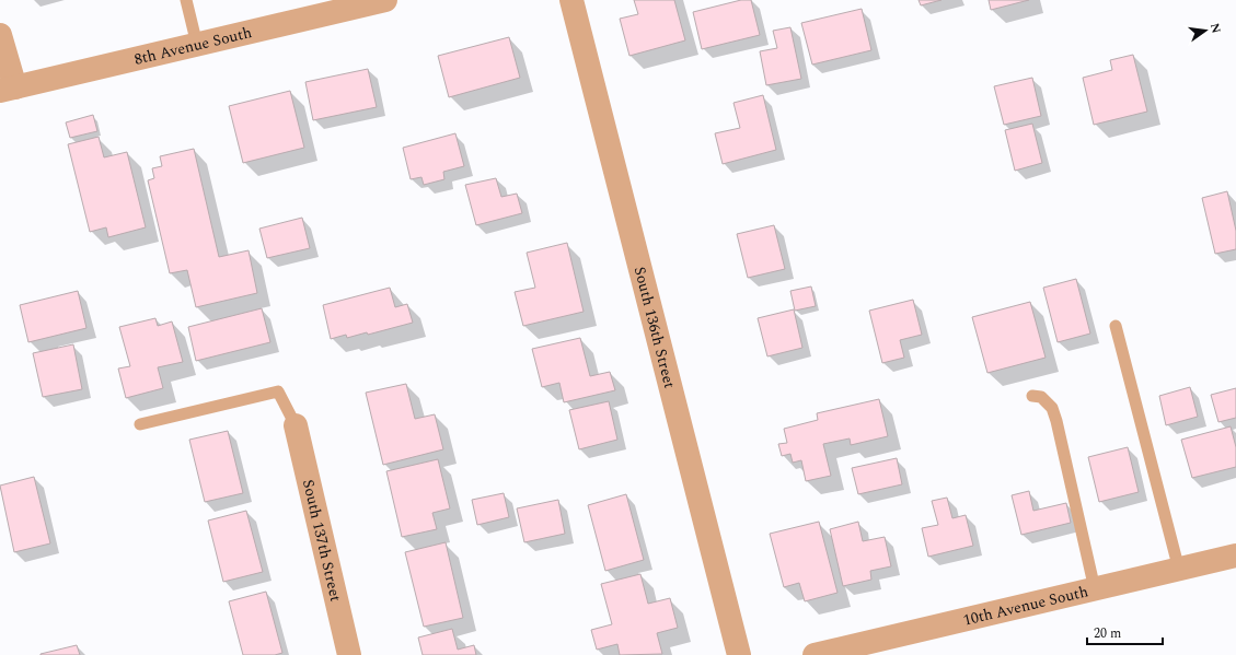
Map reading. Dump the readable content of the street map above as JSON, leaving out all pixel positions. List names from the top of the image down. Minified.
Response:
{"streets":{"street":["8th Avenue South","South 136th Street","South 137th Street","10th Avenue South"]},"scale_bar":"20 m","north":"right"}
